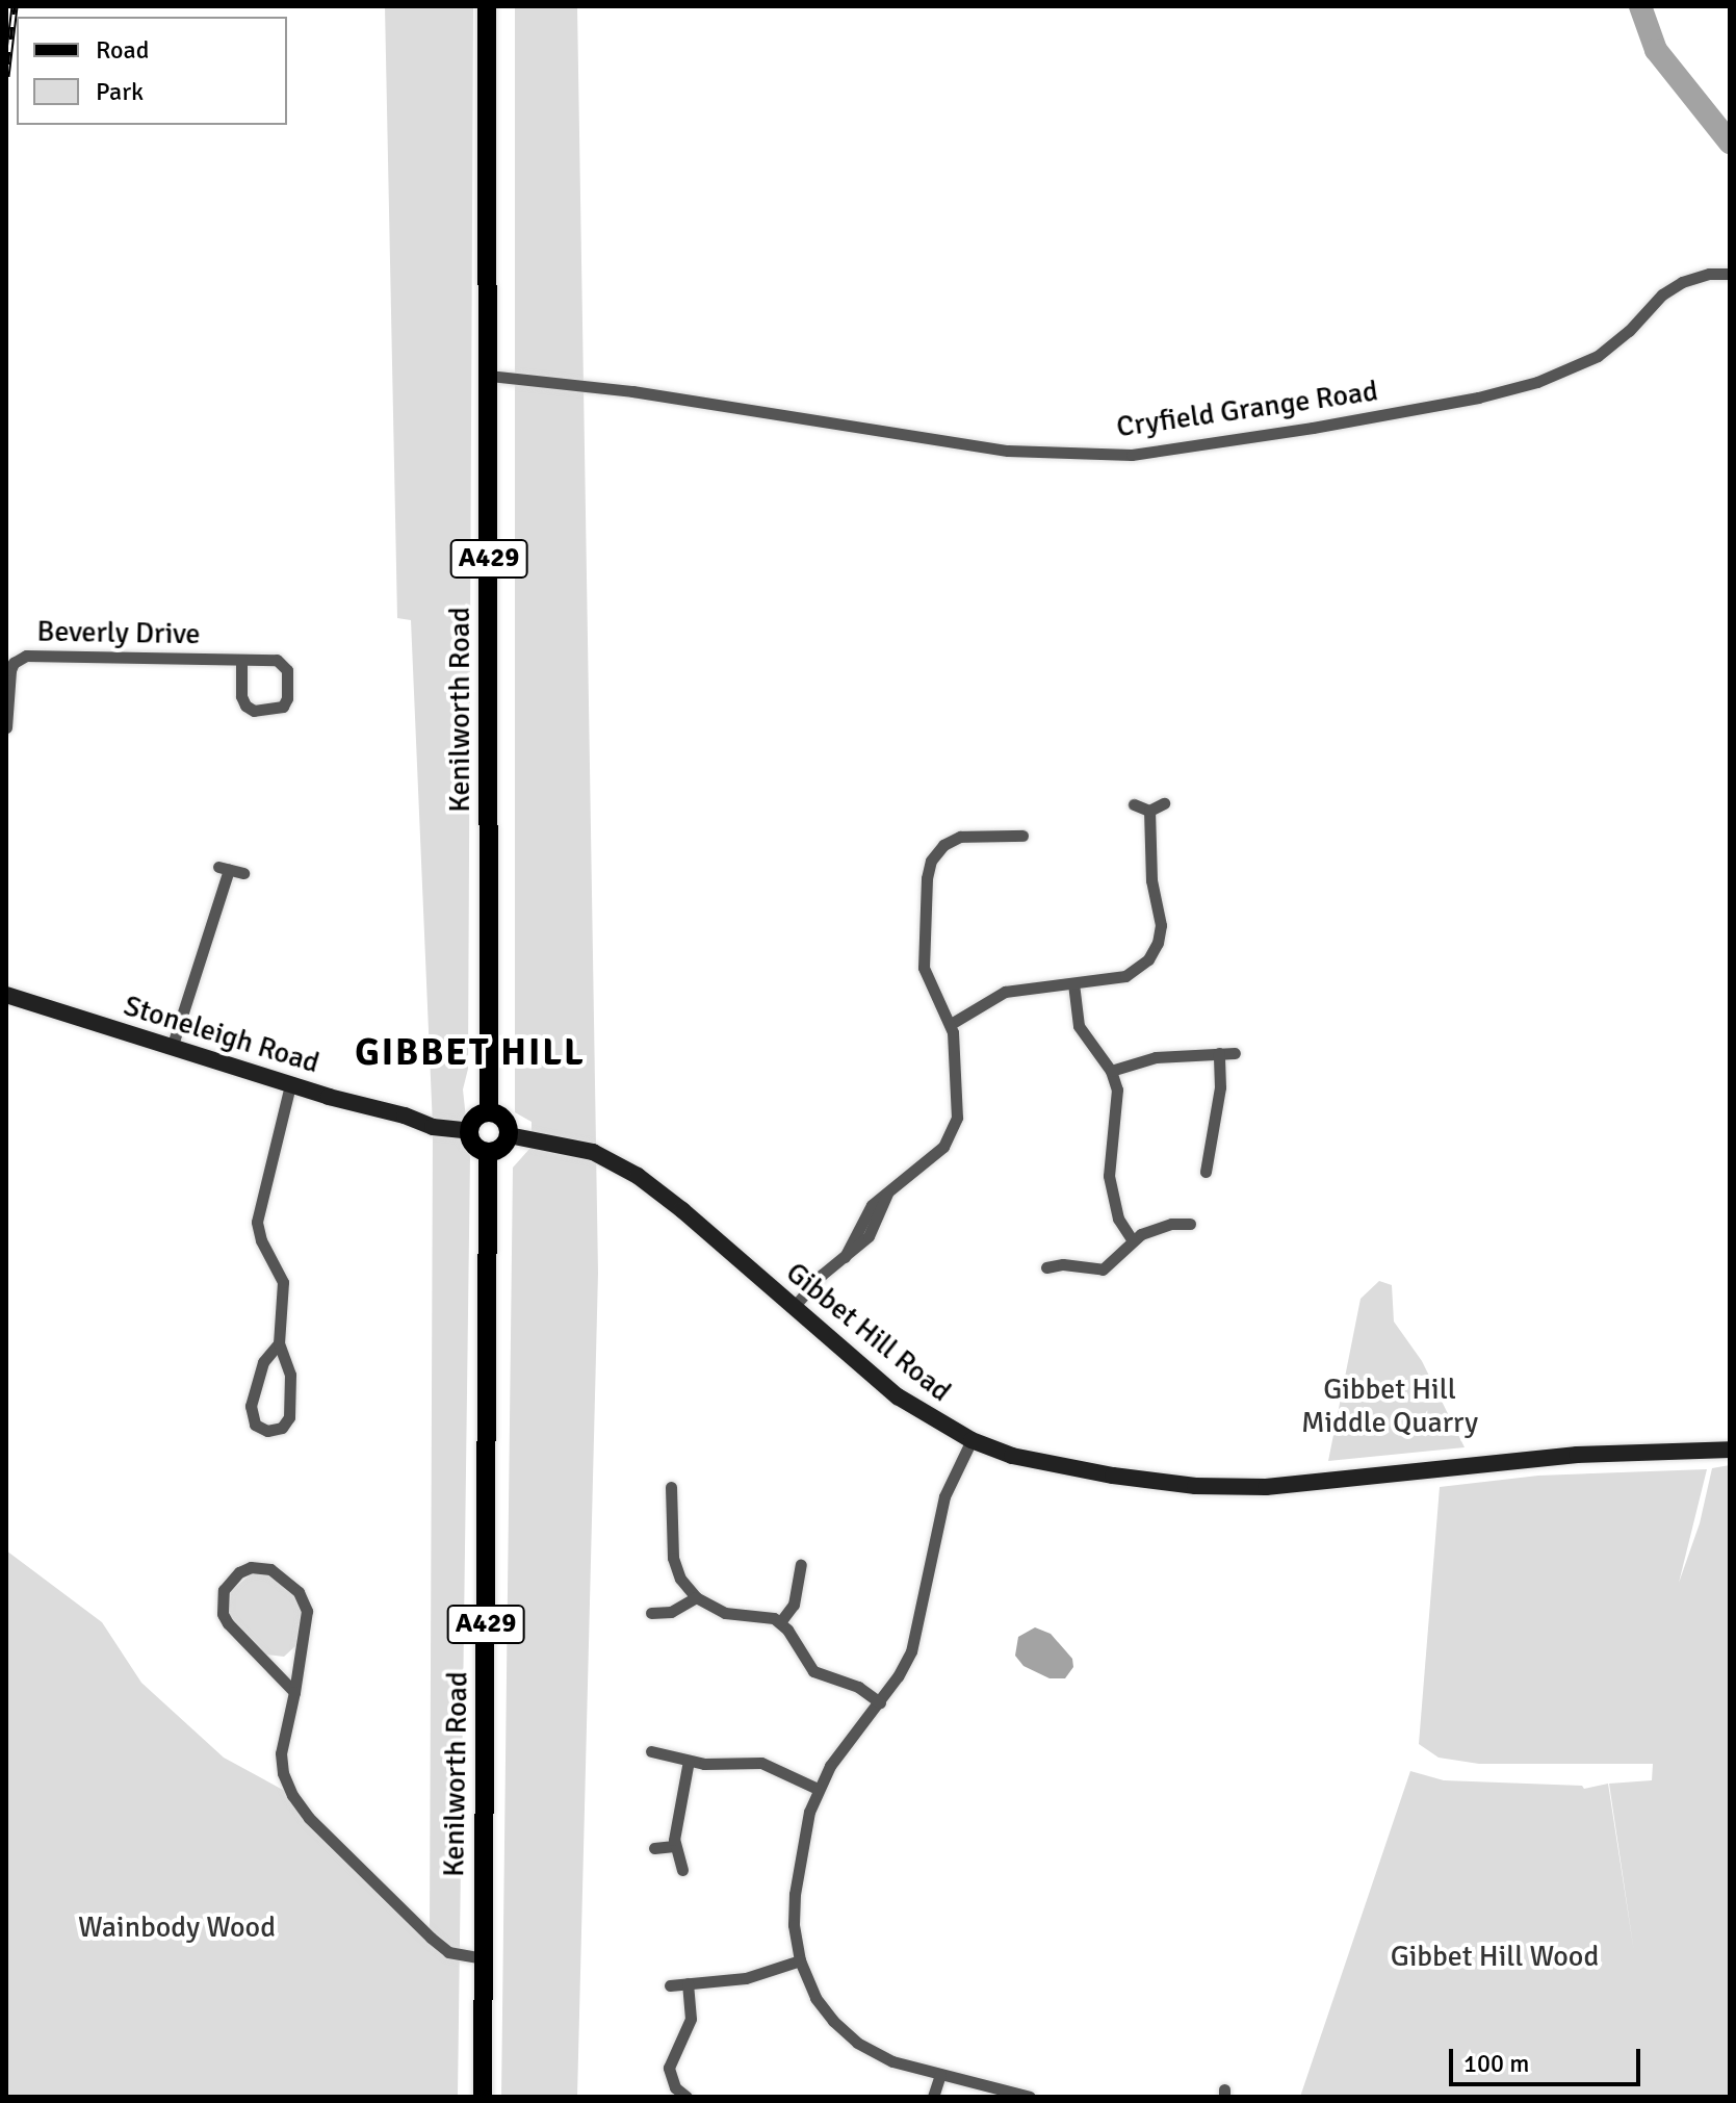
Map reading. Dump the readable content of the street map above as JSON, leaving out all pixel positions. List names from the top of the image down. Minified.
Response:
{"streets":{"main road":["A429","Kenilworth Road"],"street":["Cryfield Grange Road","Beverly Drive","Stoneleigh Road","Gibbet Hill Road"]},"crossings":[["Cryfield Grange Road","Kenilworth Road"],["Kenilworth Road","Stoneleigh Road"],["Kenilworth Road","Gibbet Hill Road"],["Stoneleigh Road","Gibbet Hill Road"]],"districts":["GIBBET HILL"],"parks":["Gibbet Hill Middle Quarry","Wainbody Wood","Gibbet Hill Wood"],"legend":["Road","Park"],"scale_bar":"100 m"}
